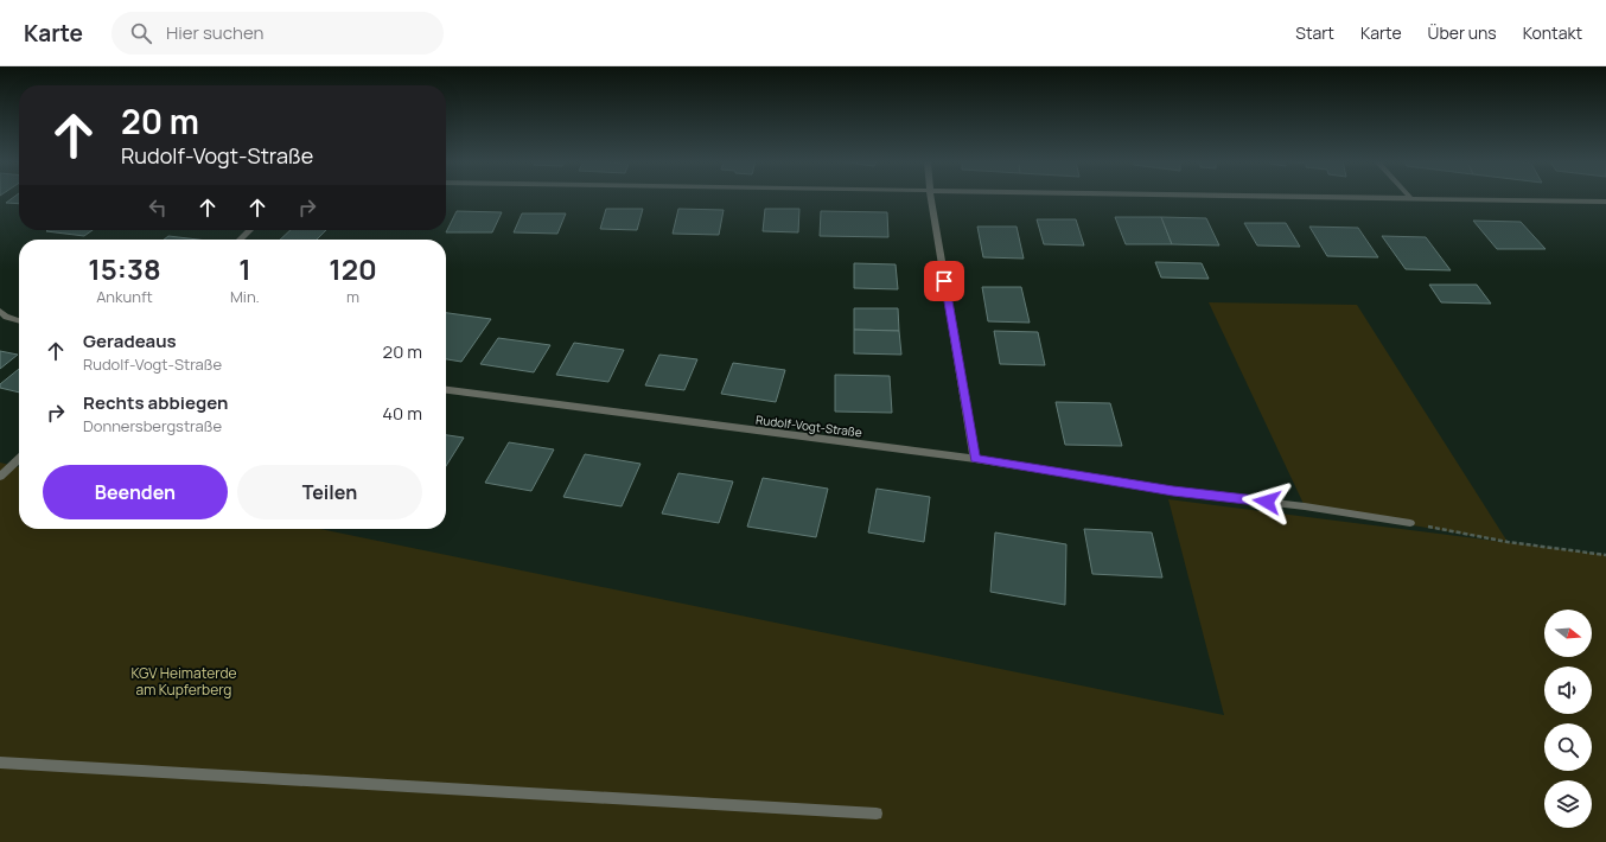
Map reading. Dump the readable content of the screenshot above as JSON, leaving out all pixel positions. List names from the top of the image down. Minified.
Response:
{"streets":{"street":["Rudolf-Vogt-Straße"]},"parks":["KGV Heimaterde am Kupferberg"],"north":"right","page":{"header":"Karte","search":"Hier suchen","nav":["Start","Karte","Über uns","Kontakt"],"turn":["20 m","Rudolf-Vogt-Straße"],"eta":["15:38","Ankunft","1","Min.","120","m"],"list":[{"name":"Geradeaus","note":"Rudolf-Vogt-Straße","value":"20 m"},{"name":"Rechts abbiegen","note":"Donnersbergstraße","value":"40 m"}],"buttons":["Beenden","Teilen"]}}
